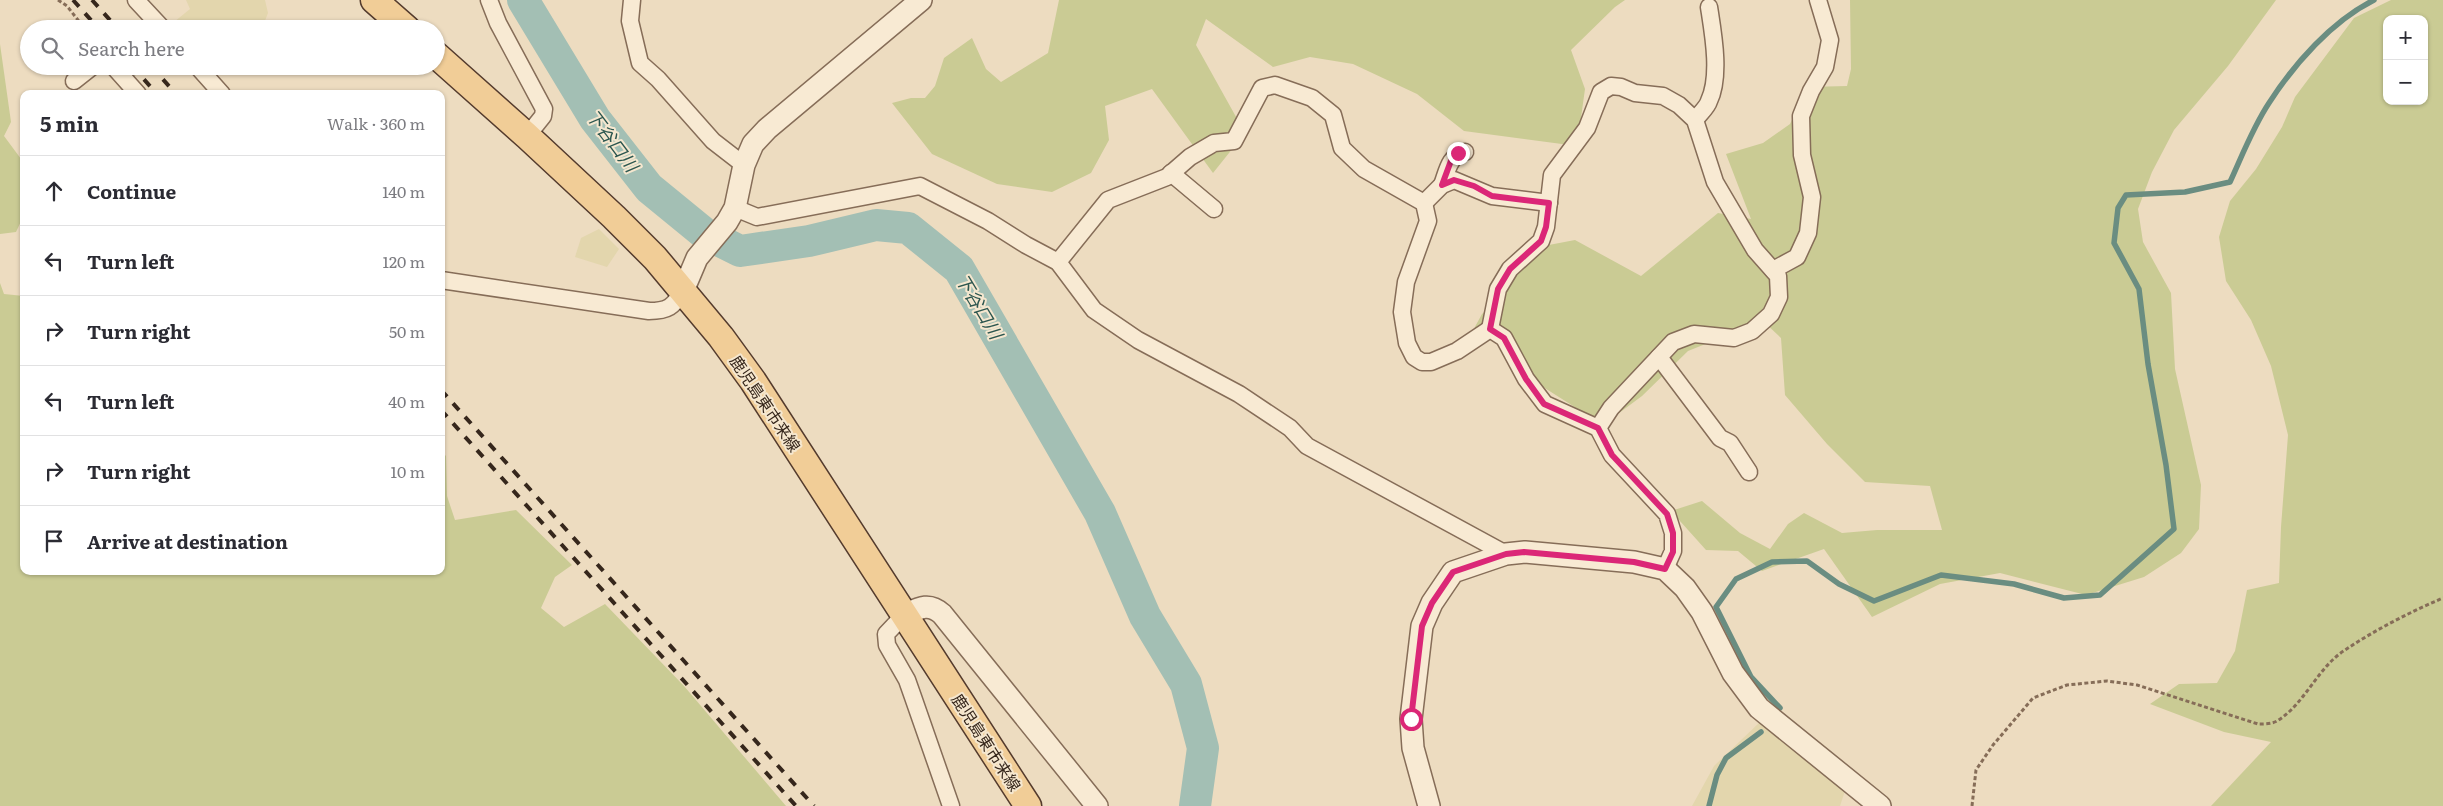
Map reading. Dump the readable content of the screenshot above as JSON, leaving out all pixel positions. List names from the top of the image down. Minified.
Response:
{"streets":{"main road":["鹿児島東市来線"]},"water":["下谷口川"],"page":{"map_buttons":["+","−"],"search":"Search here","heading":["5 min","Walk · 360 m"],"list":[["Continue","140 m"],["Turn left","120 m"],["Turn right","50 m"],["Turn left","40 m"],["Turn right","10 m"],"Arrive at destination"]}}
